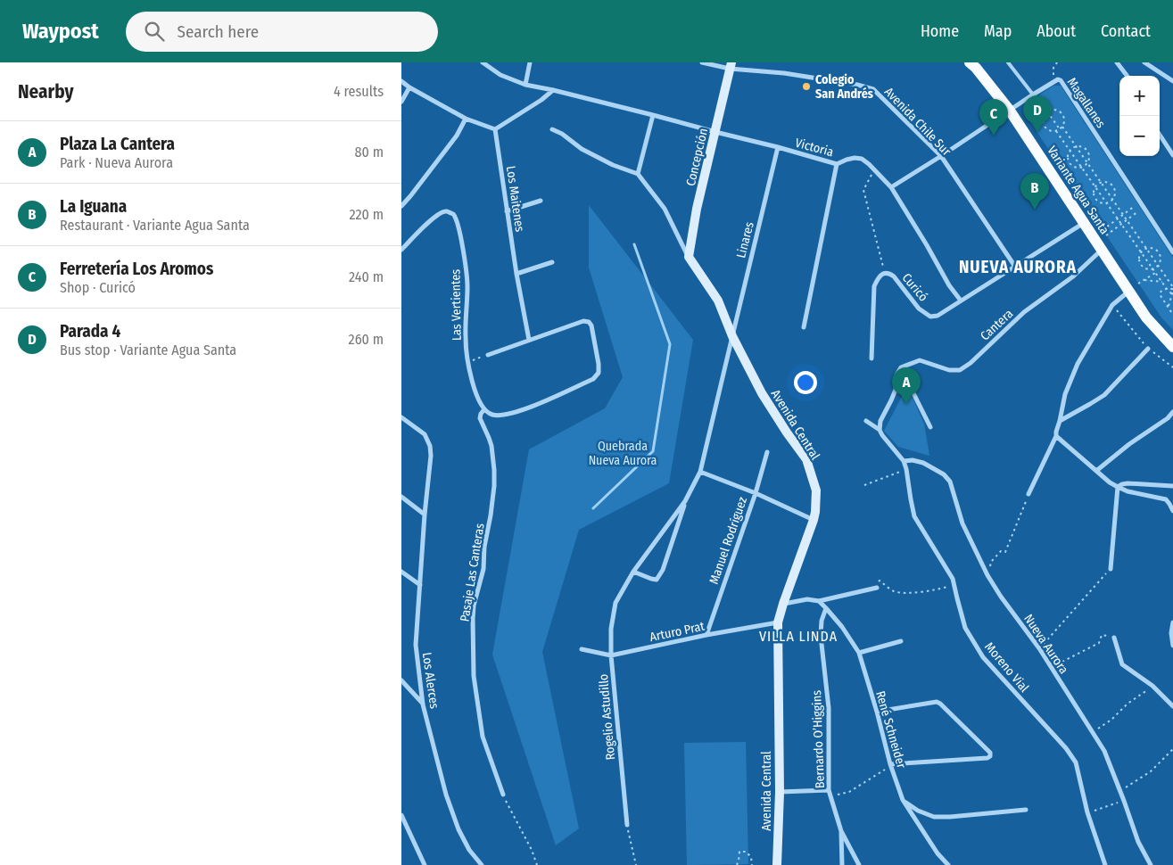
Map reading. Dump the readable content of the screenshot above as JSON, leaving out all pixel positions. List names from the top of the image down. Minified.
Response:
{"streets":{"main road":["Variante Agua Santa"],"street":["Magallanes","Avenida Chile Sur","Victoria","Concepción","Los Maitenes","Linares","Curicó","Las Vertientes","Cantera","Avenida Central","Manuel Rodríguez","Pasaje Las Canteras","Arturo Prat","Nueva Aurora","Moreno Vial","Los Alerces","Rogelio Astudillo","René Schneider","Bernardo O’Higgins"]},"crossings":[["Magallanes","Variante Agua Santa"],["Avenida Chile Sur","Concepción"],["Victoria","Concepción"],["Victoria","Linares"],["Victoria","Curicó"],["Concepción","Avenida Central"],["Variante Agua Santa","Cantera"],["Linares","Avenida Central"],["Linares","Rogelio Astudillo"],["Las Vertientes","Pasaje Las Canteras"],["Avenida Central","Arturo Prat"],["Avenida Central","Rogelio Astudillo"],["Manuel Rodríguez","Arturo Prat"],["Arturo Prat","Rogelio Astudillo"],["Nueva Aurora","Moreno Vial"],["René Schneider","Bernardo O’Higgins"]],"districts":["NUEVA AURORA","VILLA LINDA"],"parks":["Quebrada Nueva Aurora"],"places":["Colegio San Andrés"],"page":{"header":"Waypost","search":"Search here","nav":["Home","Map","About","Contact"],"heading":["Nearby","4 results"],"map_buttons":["+","−"],"pins":["D","C","B","A"],"list":[{"mark":"A","name":"Plaza La Cantera","note":"Park · Nueva Aurora","value":"80 m"},{"mark":"B","name":"La Iguana","note":"Restaurant · Variante Agua Santa","value":"220 m"},{"mark":"C","name":"Ferretería Los Aromos","note":"Shop · Curicó","value":"240 m"},{"mark":"D","name":"Parada 4","note":"Bus stop · Variante Agua Santa","value":"260 m"}]}}
